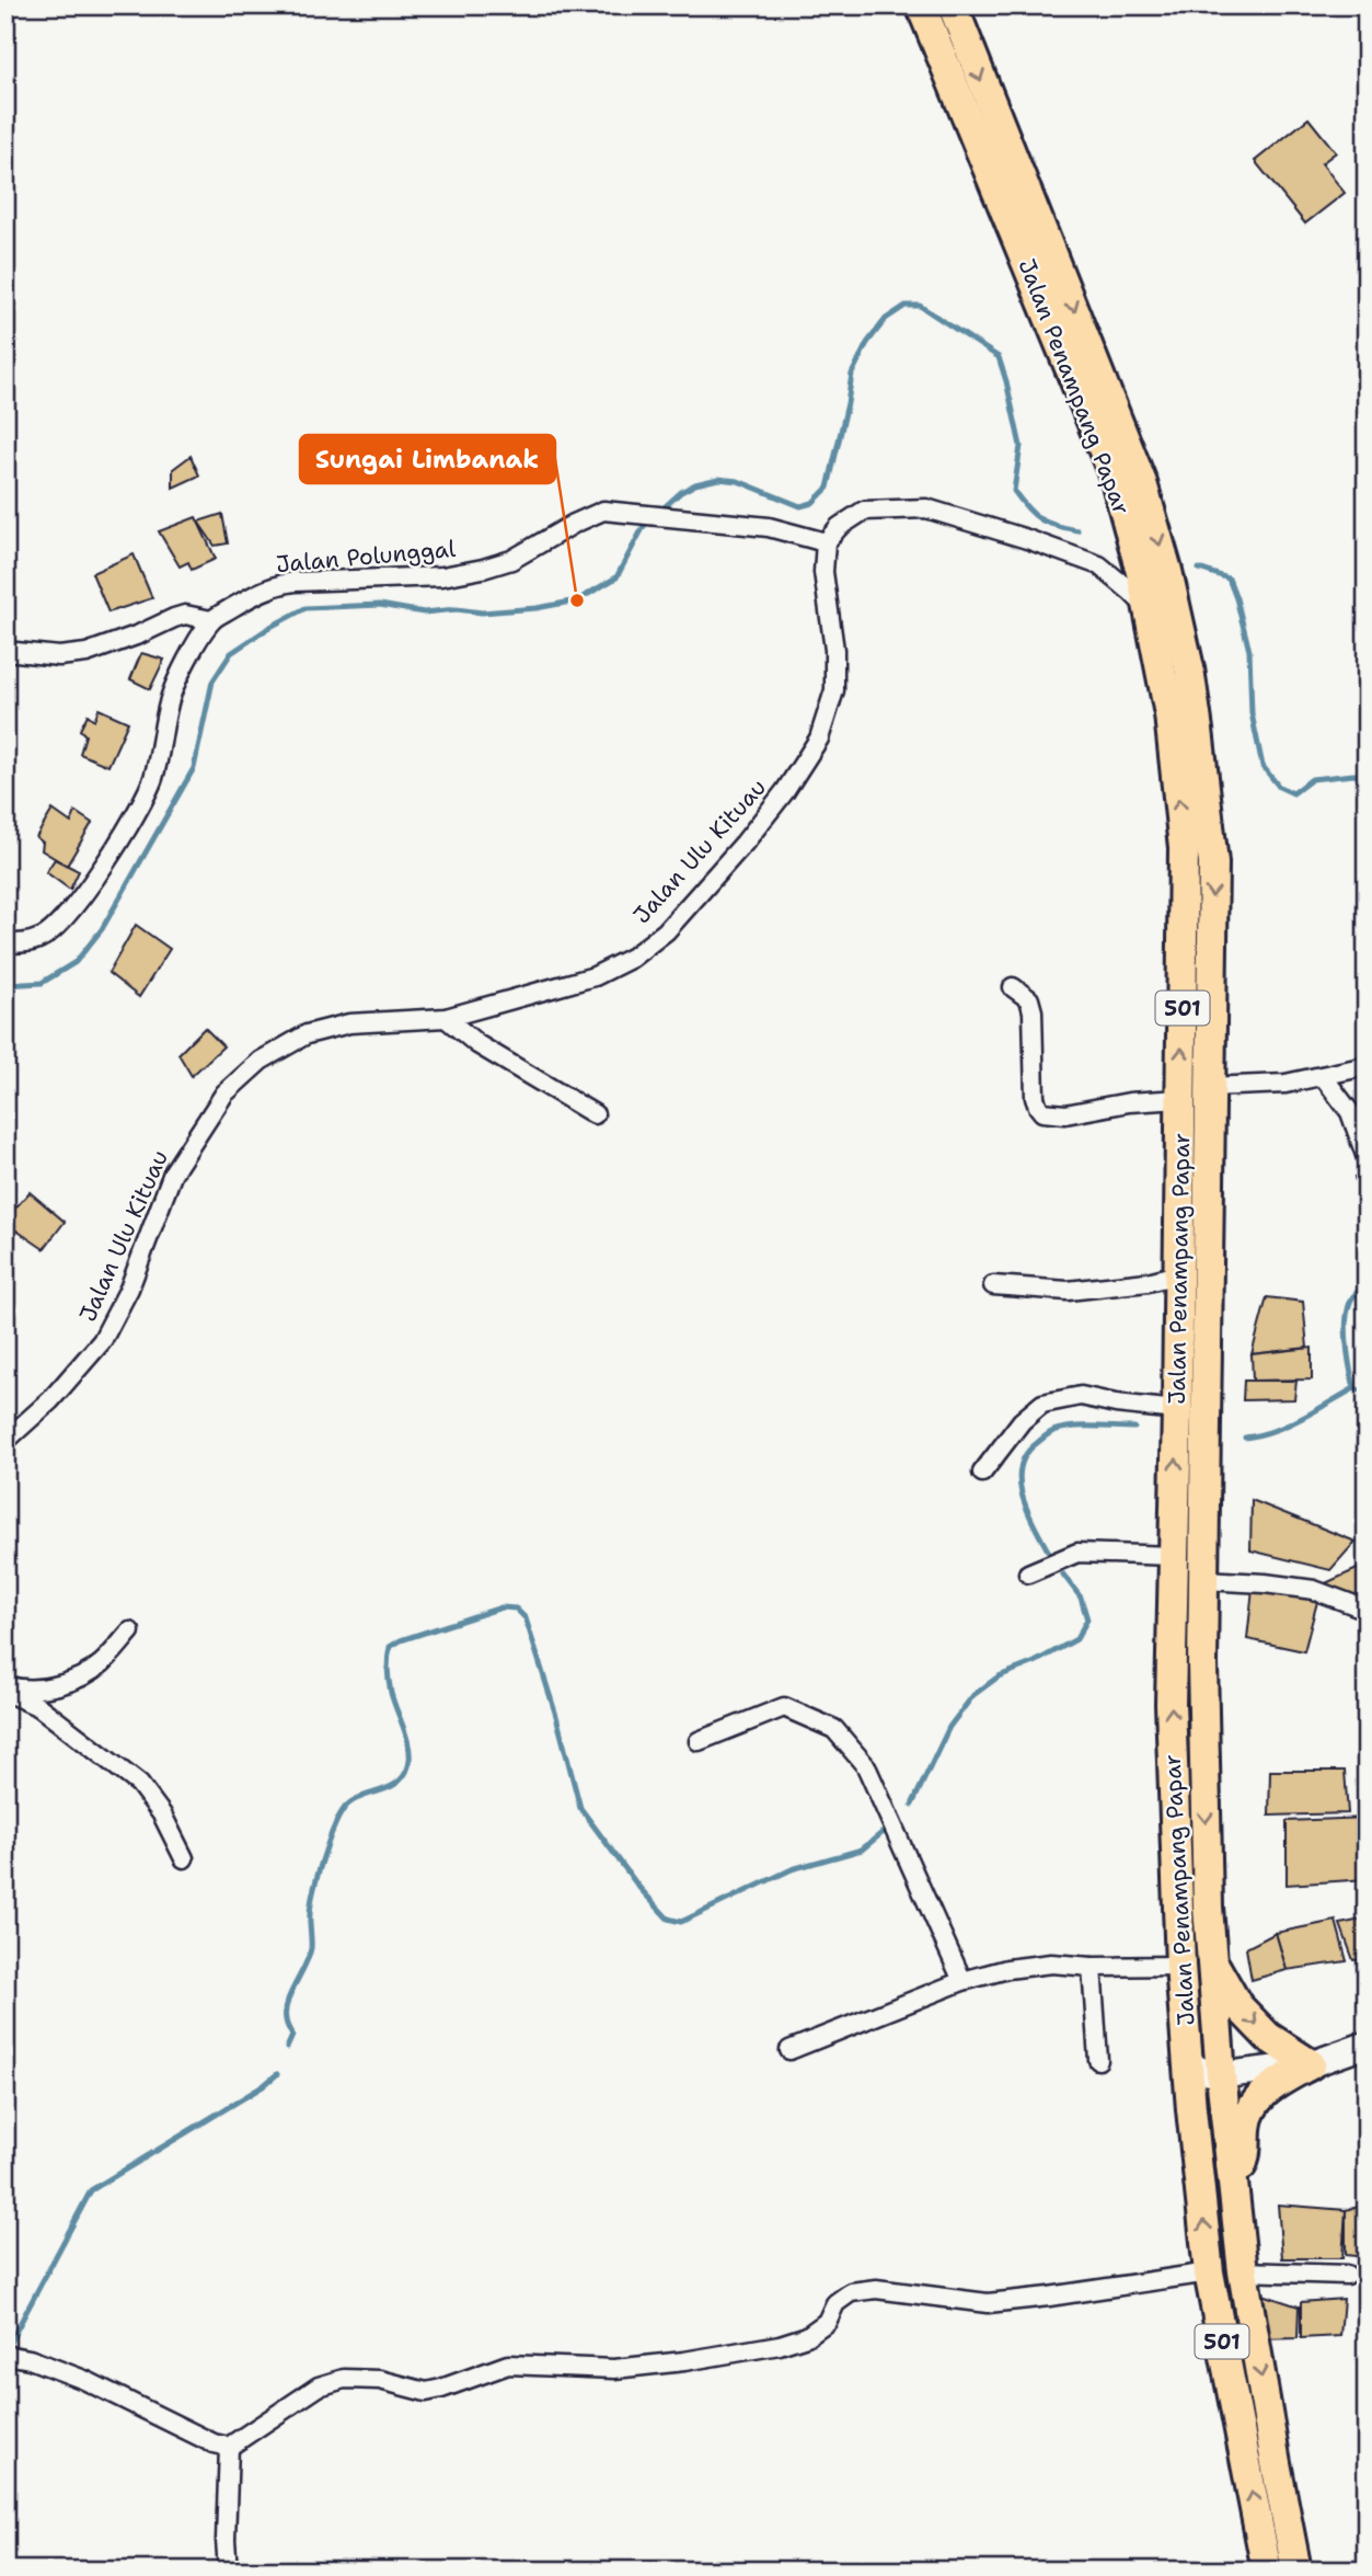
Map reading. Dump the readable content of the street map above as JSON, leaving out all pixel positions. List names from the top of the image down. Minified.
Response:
{"streets":{"main road":["Jalan Penampang Papar","501"],"street":["Jalan Polunggal","Jalan Ulu Kituau"]},"crossings":[["Jalan Polunggal","Jalan Ulu Kituau"]],"places":["Sungai Limbanak"]}
